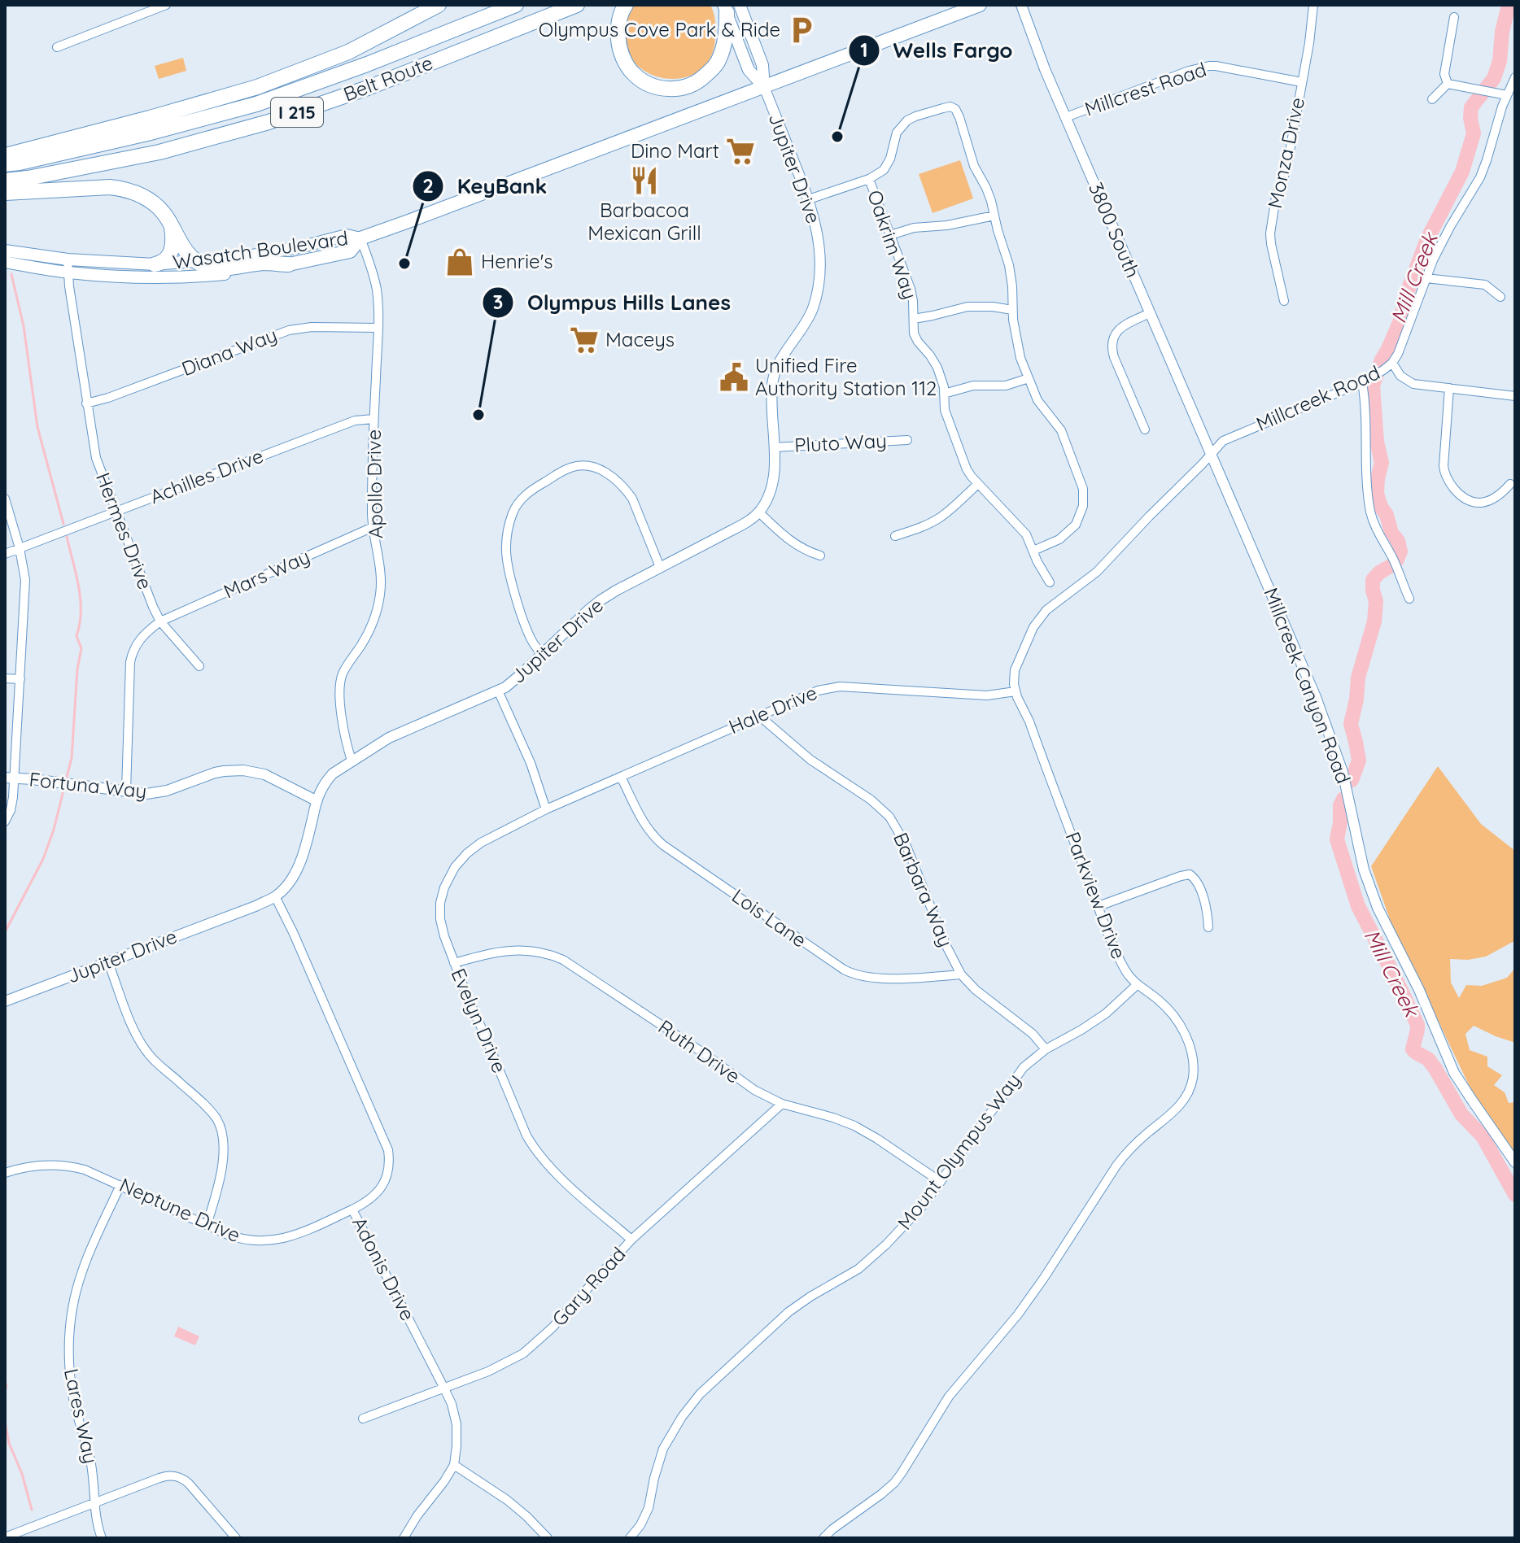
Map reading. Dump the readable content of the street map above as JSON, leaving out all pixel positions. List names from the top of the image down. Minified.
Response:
{"streets":{"highway":["Belt Route","I 215"],"main road":["Wasatch Boulevard"],"street":["Millcrest Road","Monza Drive","Jupiter Drive","3800 South","Oakrim Way","Diana Way","Millcreek Road","Pluto Way","Achilles Drive","Apollo Drive","Hermes Drive","Mars Way","Millcreek Canyon Road","Hale Drive","Fortuna Way","Barbara Way","Parkview Drive","Lois Lane","Evelyn Drive","Ruth Drive","Mount Olympus Way","Neptune Drive","Adonis Drive","Gary Road","Lares Way"]},"crossings":[["Millcrest Road","Monza Drive"],["Millcrest Road","3800 South"],["Jupiter Drive","Wasatch Boulevard"],["Jupiter Drive","Pluto Way"],["Jupiter Drive","Apollo Drive"],["Jupiter Drive","Fortuna Way"],["Jupiter Drive","Adonis Drive"],["3800 South","Millcreek Road"],["3800 South","Millcreek Canyon Road"],["Wasatch Boulevard","Apollo Drive"],["Wasatch Boulevard","Hermes Drive"],["Diana Way","Apollo Drive"],["Diana Way","Hermes Drive"],["Millcreek Road","Millcreek Canyon Road"],["Achilles Drive","Apollo Drive"],["Achilles Drive","Hermes Drive"],["Apollo Drive","Mars Way"],["Hermes Drive","Mars Way"],["Hale Drive","Barbara Way"],["Hale Drive","Parkview Drive"],["Hale Drive","Lois Lane"],["Hale Drive","Evelyn Drive"],["Barbara Way","Lois Lane"],["Barbara Way","Mount Olympus Way"],["Parkview Drive","Mount Olympus Way"],["Evelyn Drive","Ruth Drive"],["Evelyn Drive","Gary Road"],["Ruth Drive","Mount Olympus Way"],["Ruth Drive","Gary Road"],["Neptune Drive","Adonis Drive"],["Neptune Drive","Lares Way"],["Adonis Drive","Gary Road"]],"water":["Mill Creek"],"places":{"parking":["Olympus Cove Park & Ride"],"other":["Wells Fargo","KeyBank","Olympus Hills Lanes"],"supermarket":["Dino Mart","Maceys"],"restaurant":["Barbacoa Mexican Grill"],"shop":["Henrie's"],"public building":["Unified Fire Authority Station 112"]}}
